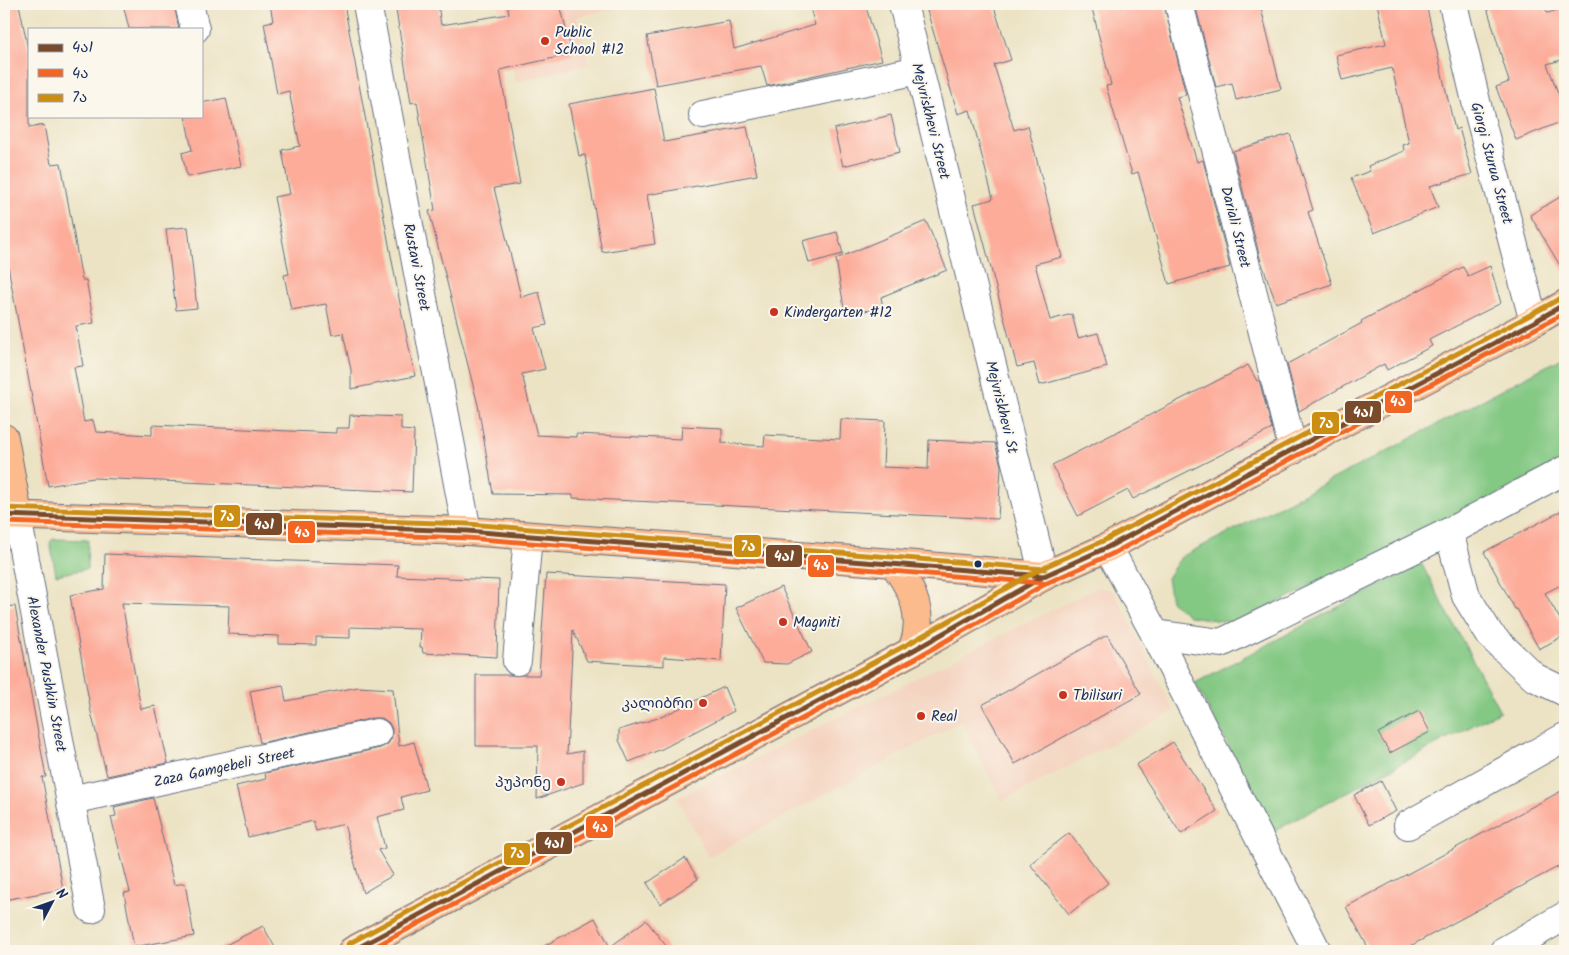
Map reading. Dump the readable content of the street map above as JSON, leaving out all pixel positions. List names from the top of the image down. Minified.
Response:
{"streets":{"main road":["Alexander Pushkin Street"],"street":["Mejvriskhevi Street","Giorgi Sturua Street","Dariali Street","Rustavi Street","Mejvriskhevi St","Zaza Gamgebeli Street"]},"crossings":[["Mejvriskhevi Street","Mejvriskhevi St"],["Alexander Pushkin Street","Zaza Gamgebeli Street"]],"places":["Public School #12","Kindergarten #12","Magniti","Tbilisuri","კალიბრი","Real","პუპონე"],"lines":["transit line 7ა","transit line 4ა1","transit line 4ა"],"legend":["4ა1","4ა","7ა"],"north":"top right"}
